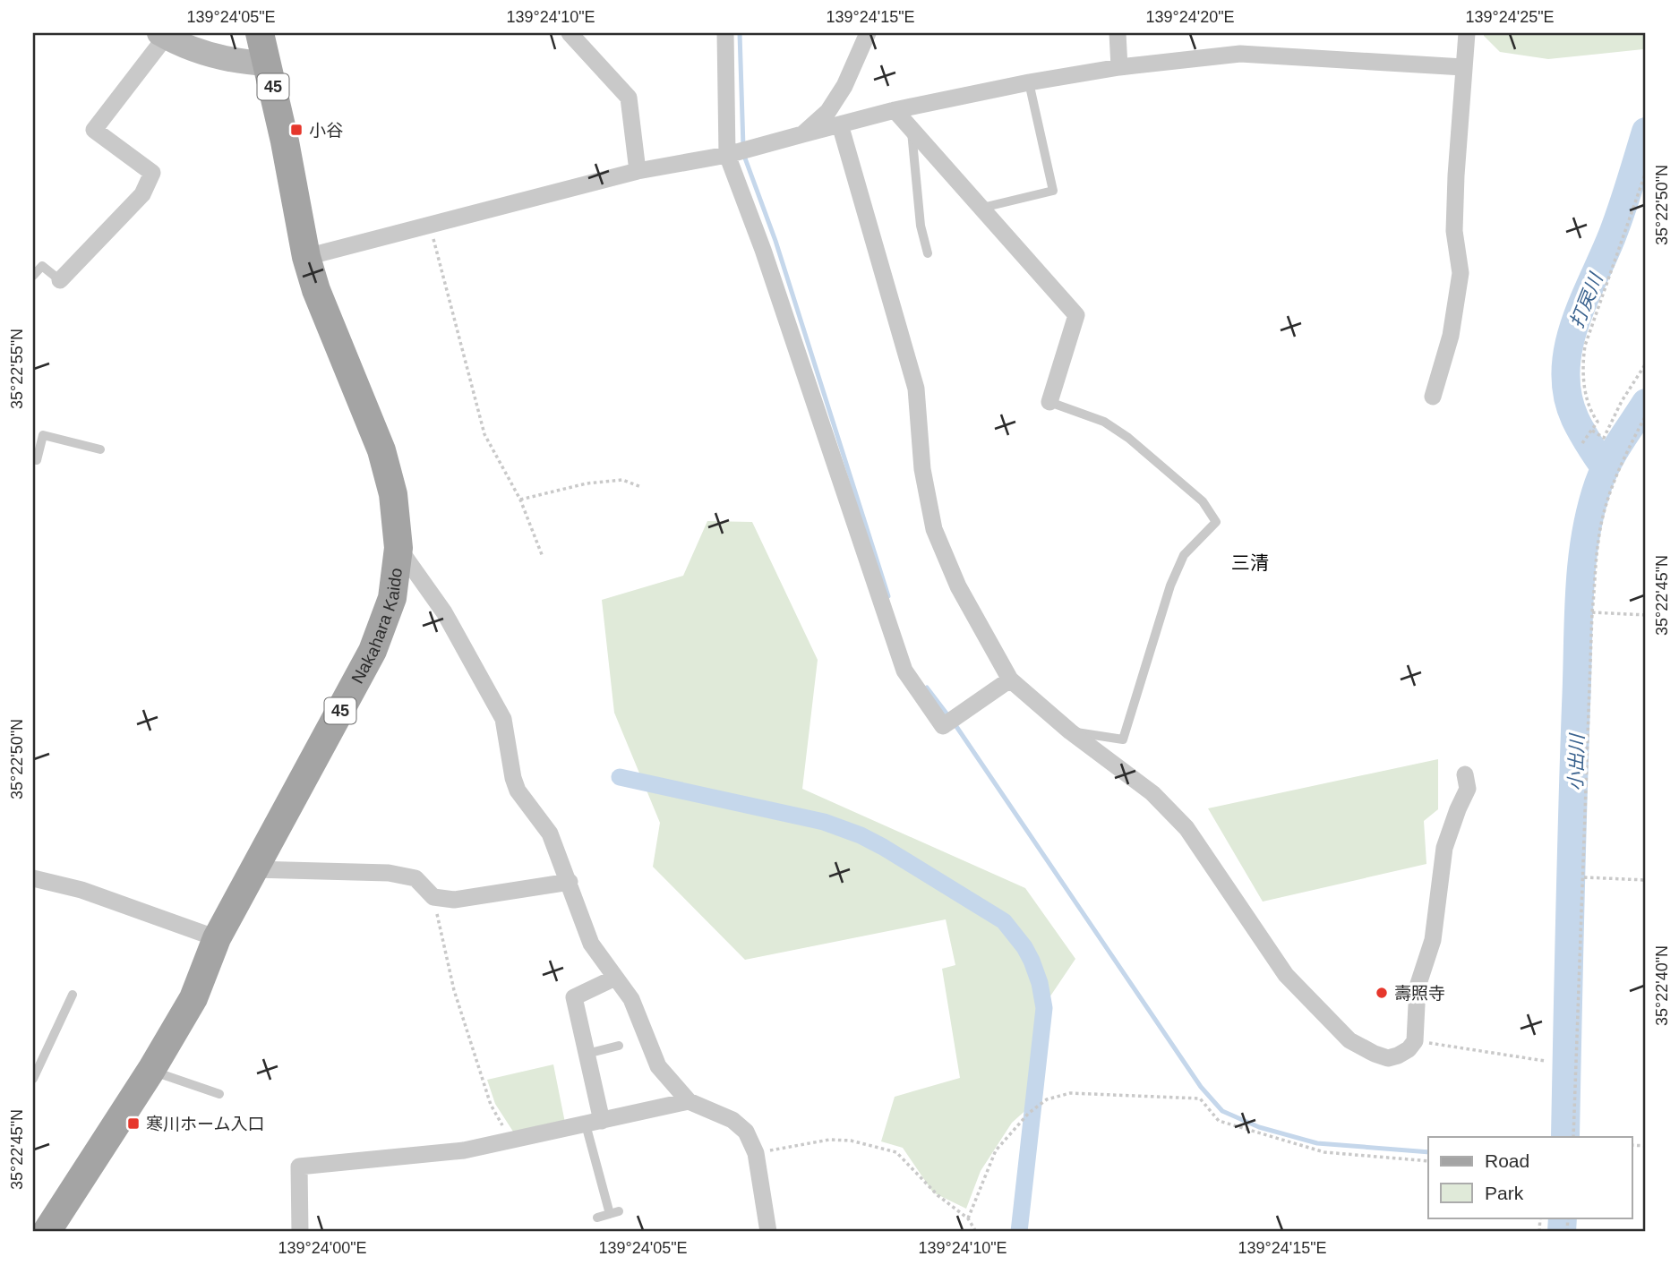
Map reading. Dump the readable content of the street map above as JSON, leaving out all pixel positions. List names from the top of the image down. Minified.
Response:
{"streets":{"main road":["45","Nakahara Kaido"]},"districts":["三清"],"water":["打戻川","小出川"],"places":{"transit":["小谷","寒川ホーム入口"],"other":["壽照寺"]},"legend":["Road","Park"],"coordinates":["139°24'05\"E","139°24'10\"E","139°24'15\"E","139°24'20\"E","139°24'25\"E","35°22'50\"N","35°22'55\"N","35°22'45\"N","35°22'40\"N","139°24'00\"E"]}
